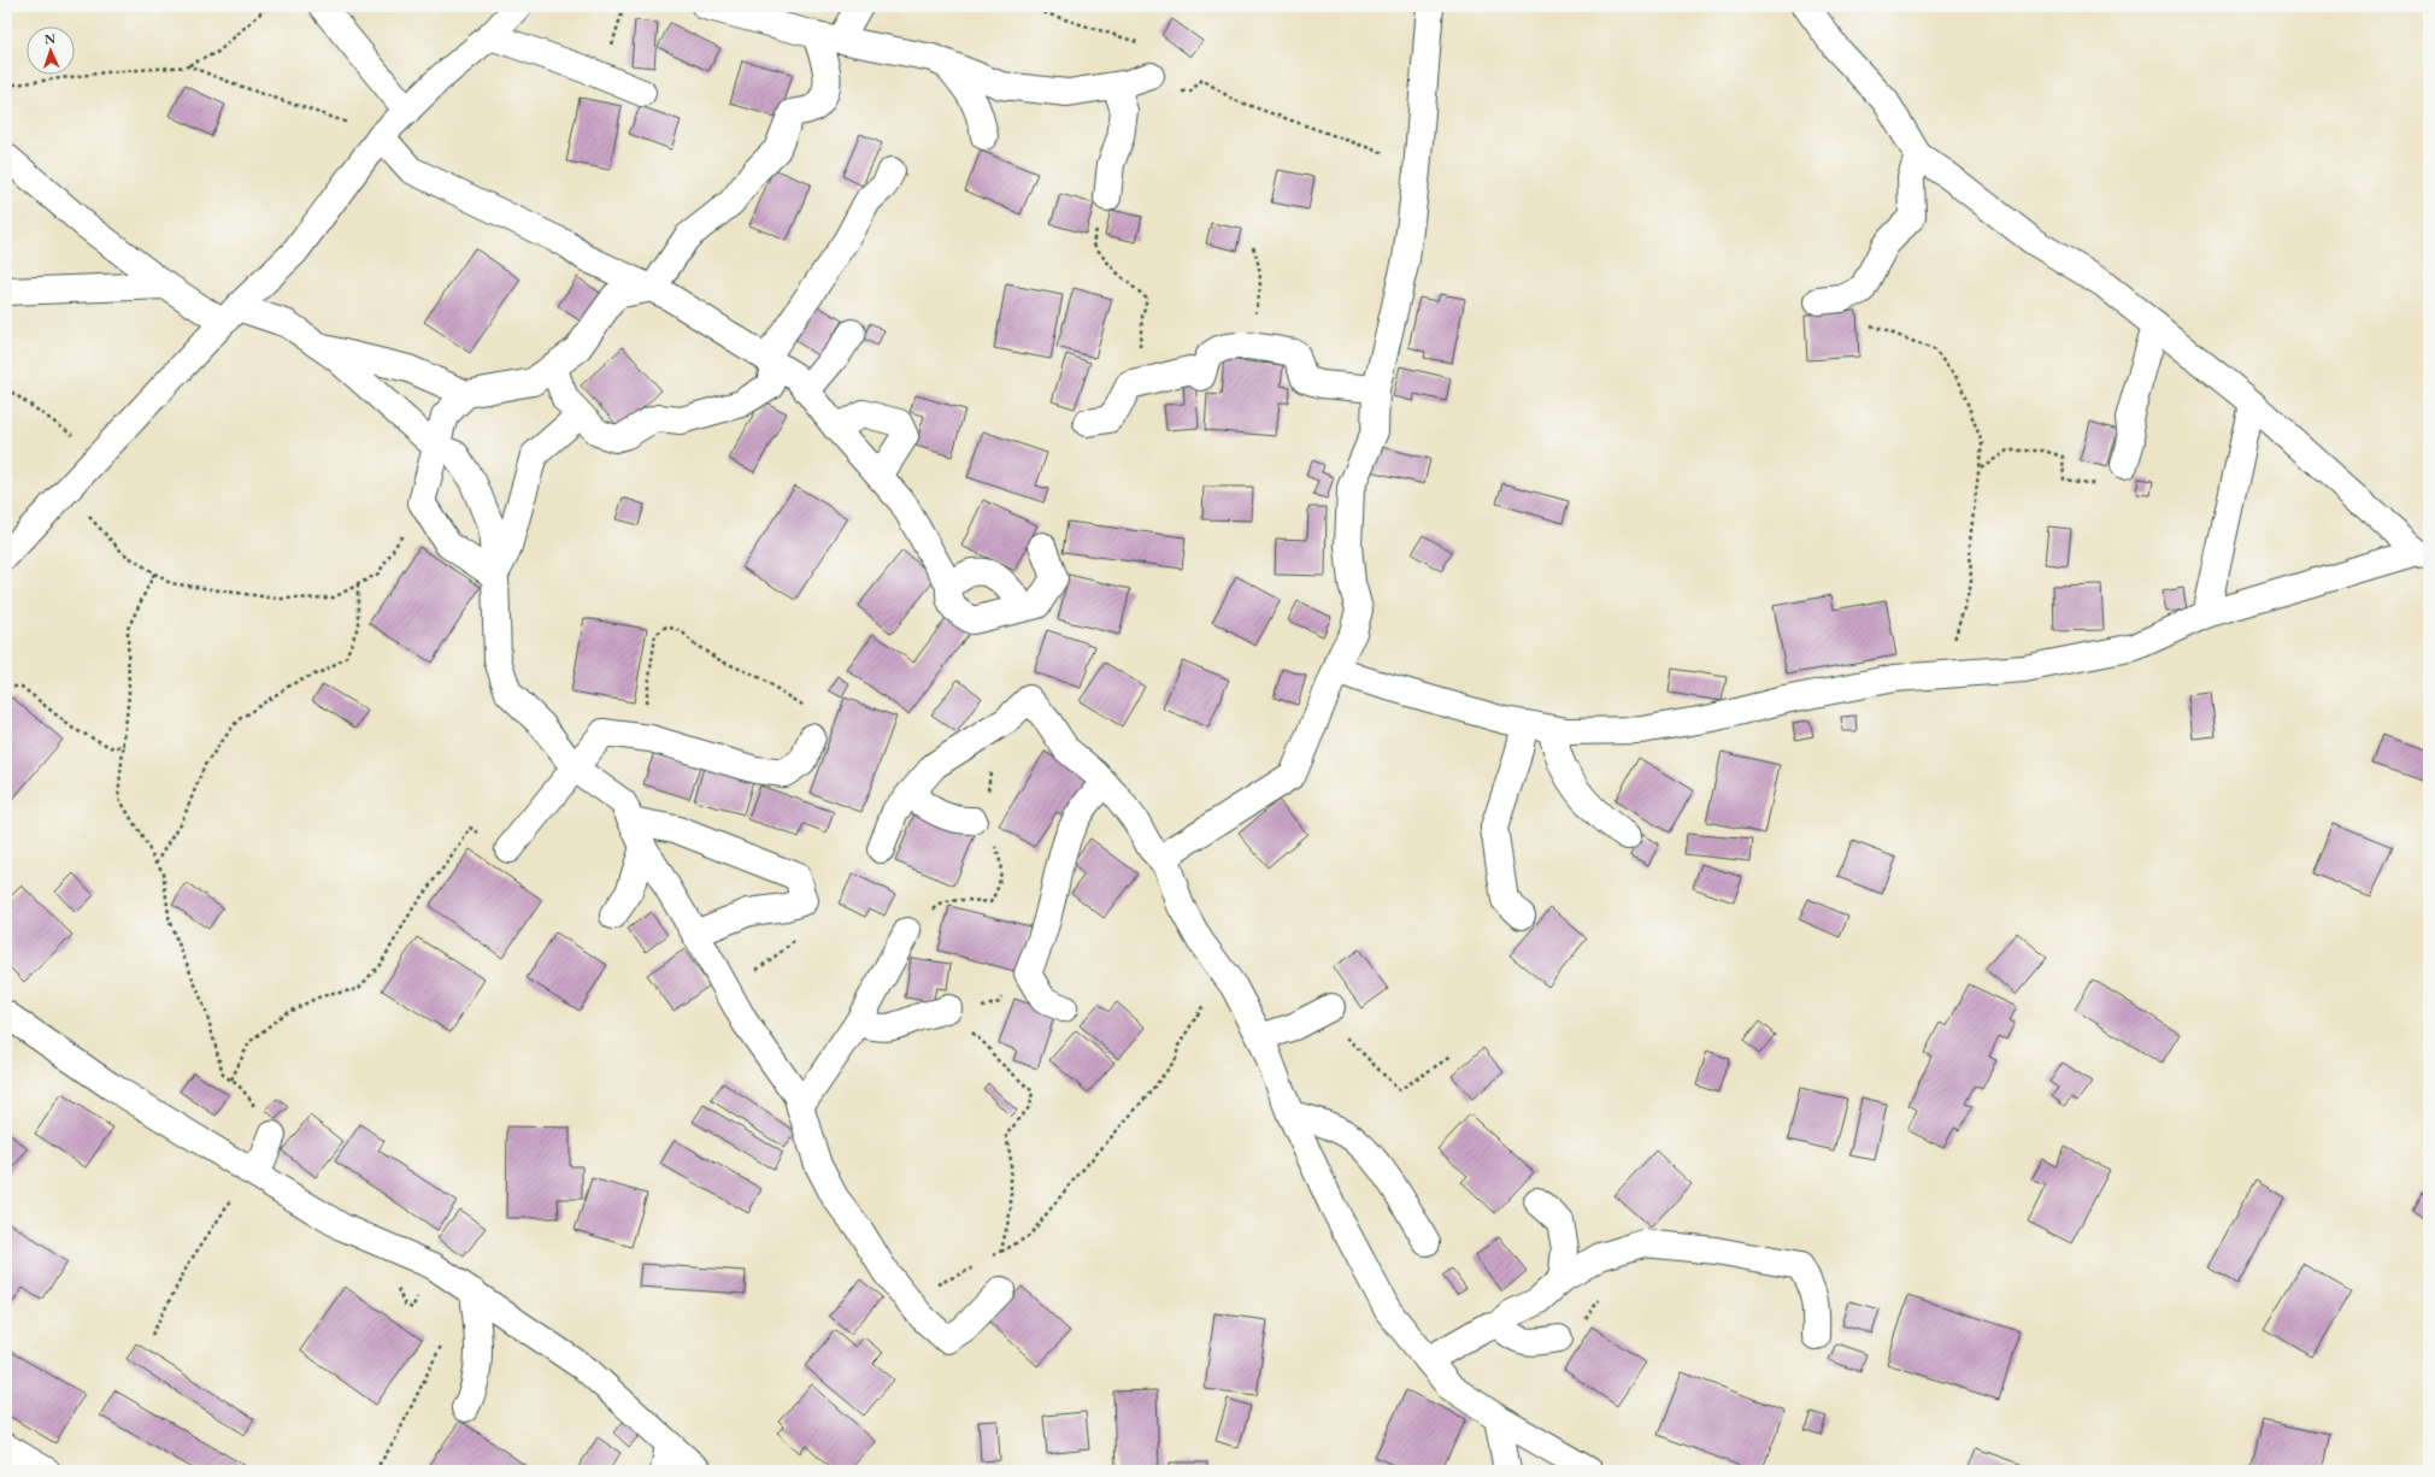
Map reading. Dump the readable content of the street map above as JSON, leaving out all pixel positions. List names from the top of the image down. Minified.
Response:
{"north":"top"}
